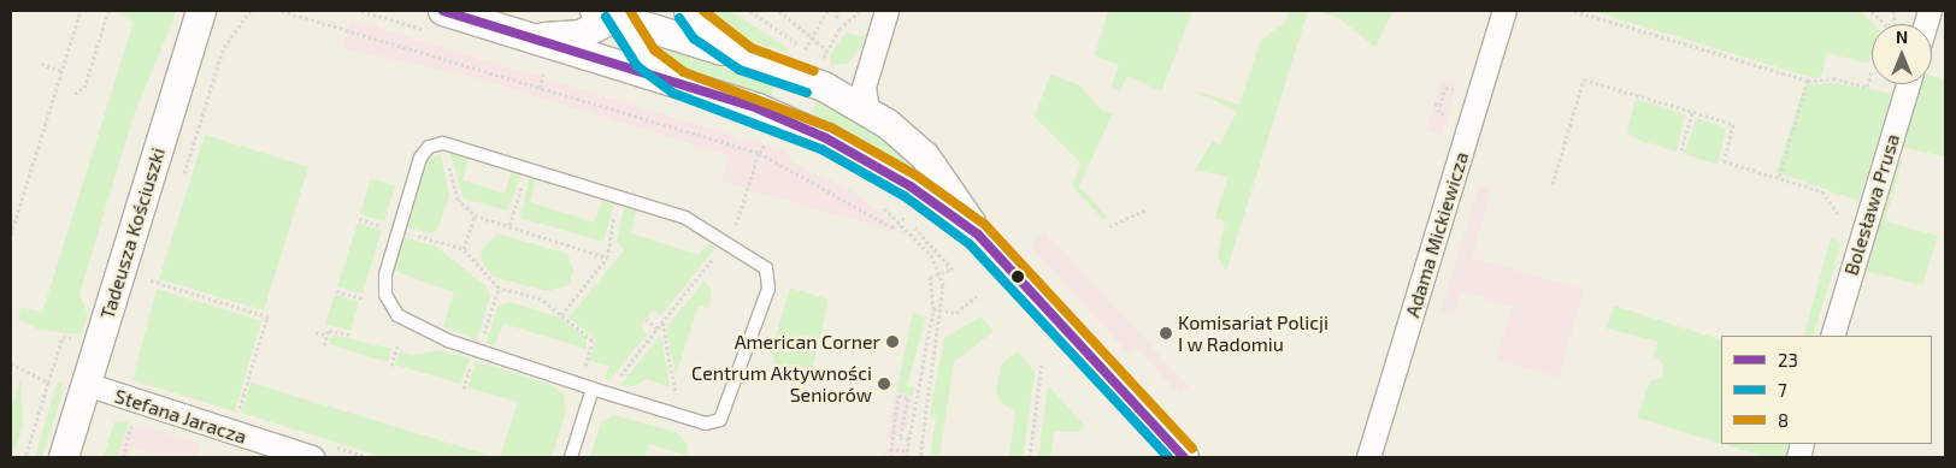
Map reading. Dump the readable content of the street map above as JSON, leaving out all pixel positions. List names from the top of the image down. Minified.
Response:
{"streets":{"street":["Bolesława Prusa","Tadeusza Kościuszki","Adama Mickiewicza","Stefana Jaracza"]},"crossings":[["Tadeusza Kościuszki","Stefana Jaracza"]],"places":["Komisariat Policji I w Radomiu","American Corner","Centrum Aktywności Seniorów"],"lines":["transit line 23","transit line 8","transit line 7"],"legend":["23","7","8"],"north":"top"}
